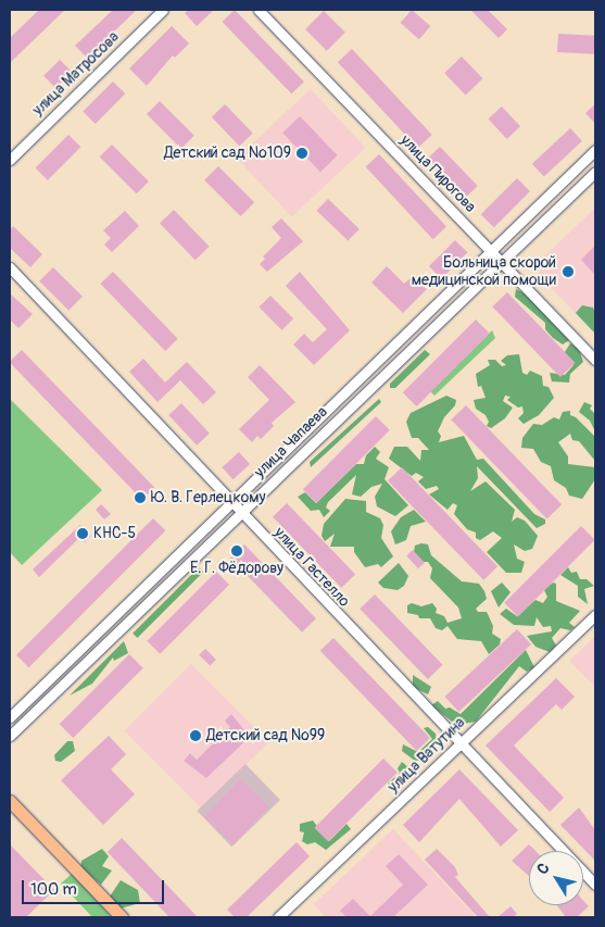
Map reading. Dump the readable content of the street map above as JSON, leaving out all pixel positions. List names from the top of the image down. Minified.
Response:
{"streets":{"street":["улица Матросова","улица Пирогова","улица Чапаева","улица Гастелло","улица Ватутина"]},"crossings":[["улица Пирогова","улица Чапаева"],["улица Чапаева","улица Гастелло"],["улица Гастелло","улица Ватутина"]],"places":["Детский сад №109","Больница скорой медицинской помощи","Ю. В. Герлецкому","КНС-5","Е. Г. Фёдорову","Детский сад №99"],"scale_bar":"100 m","north":"top left"}
